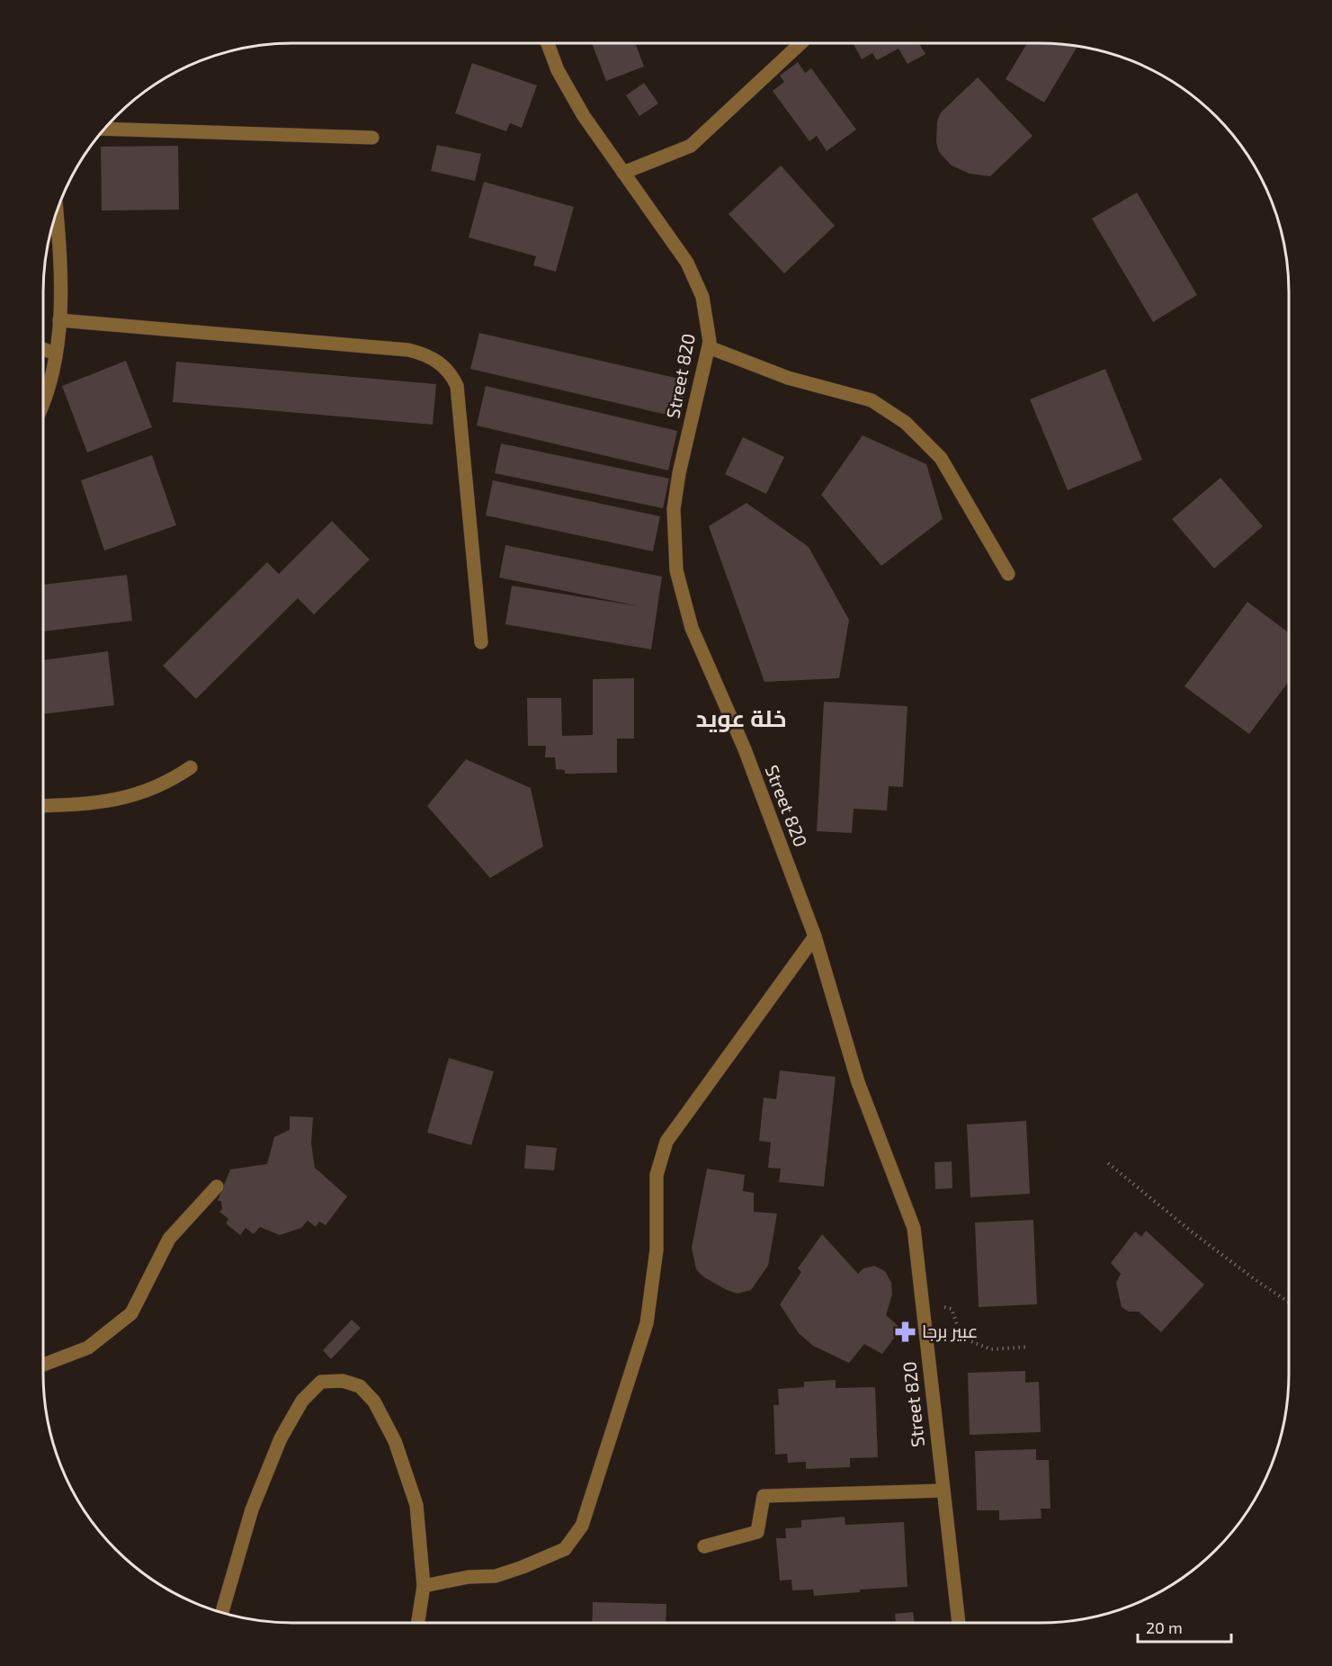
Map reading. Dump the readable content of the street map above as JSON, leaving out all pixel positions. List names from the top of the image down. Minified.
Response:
{"streets":{"street":["Street 820"]},"districts":["خلة عويد"],"places":{"pharmacy":["عبير برجا"]},"scale_bar":"20 m"}
